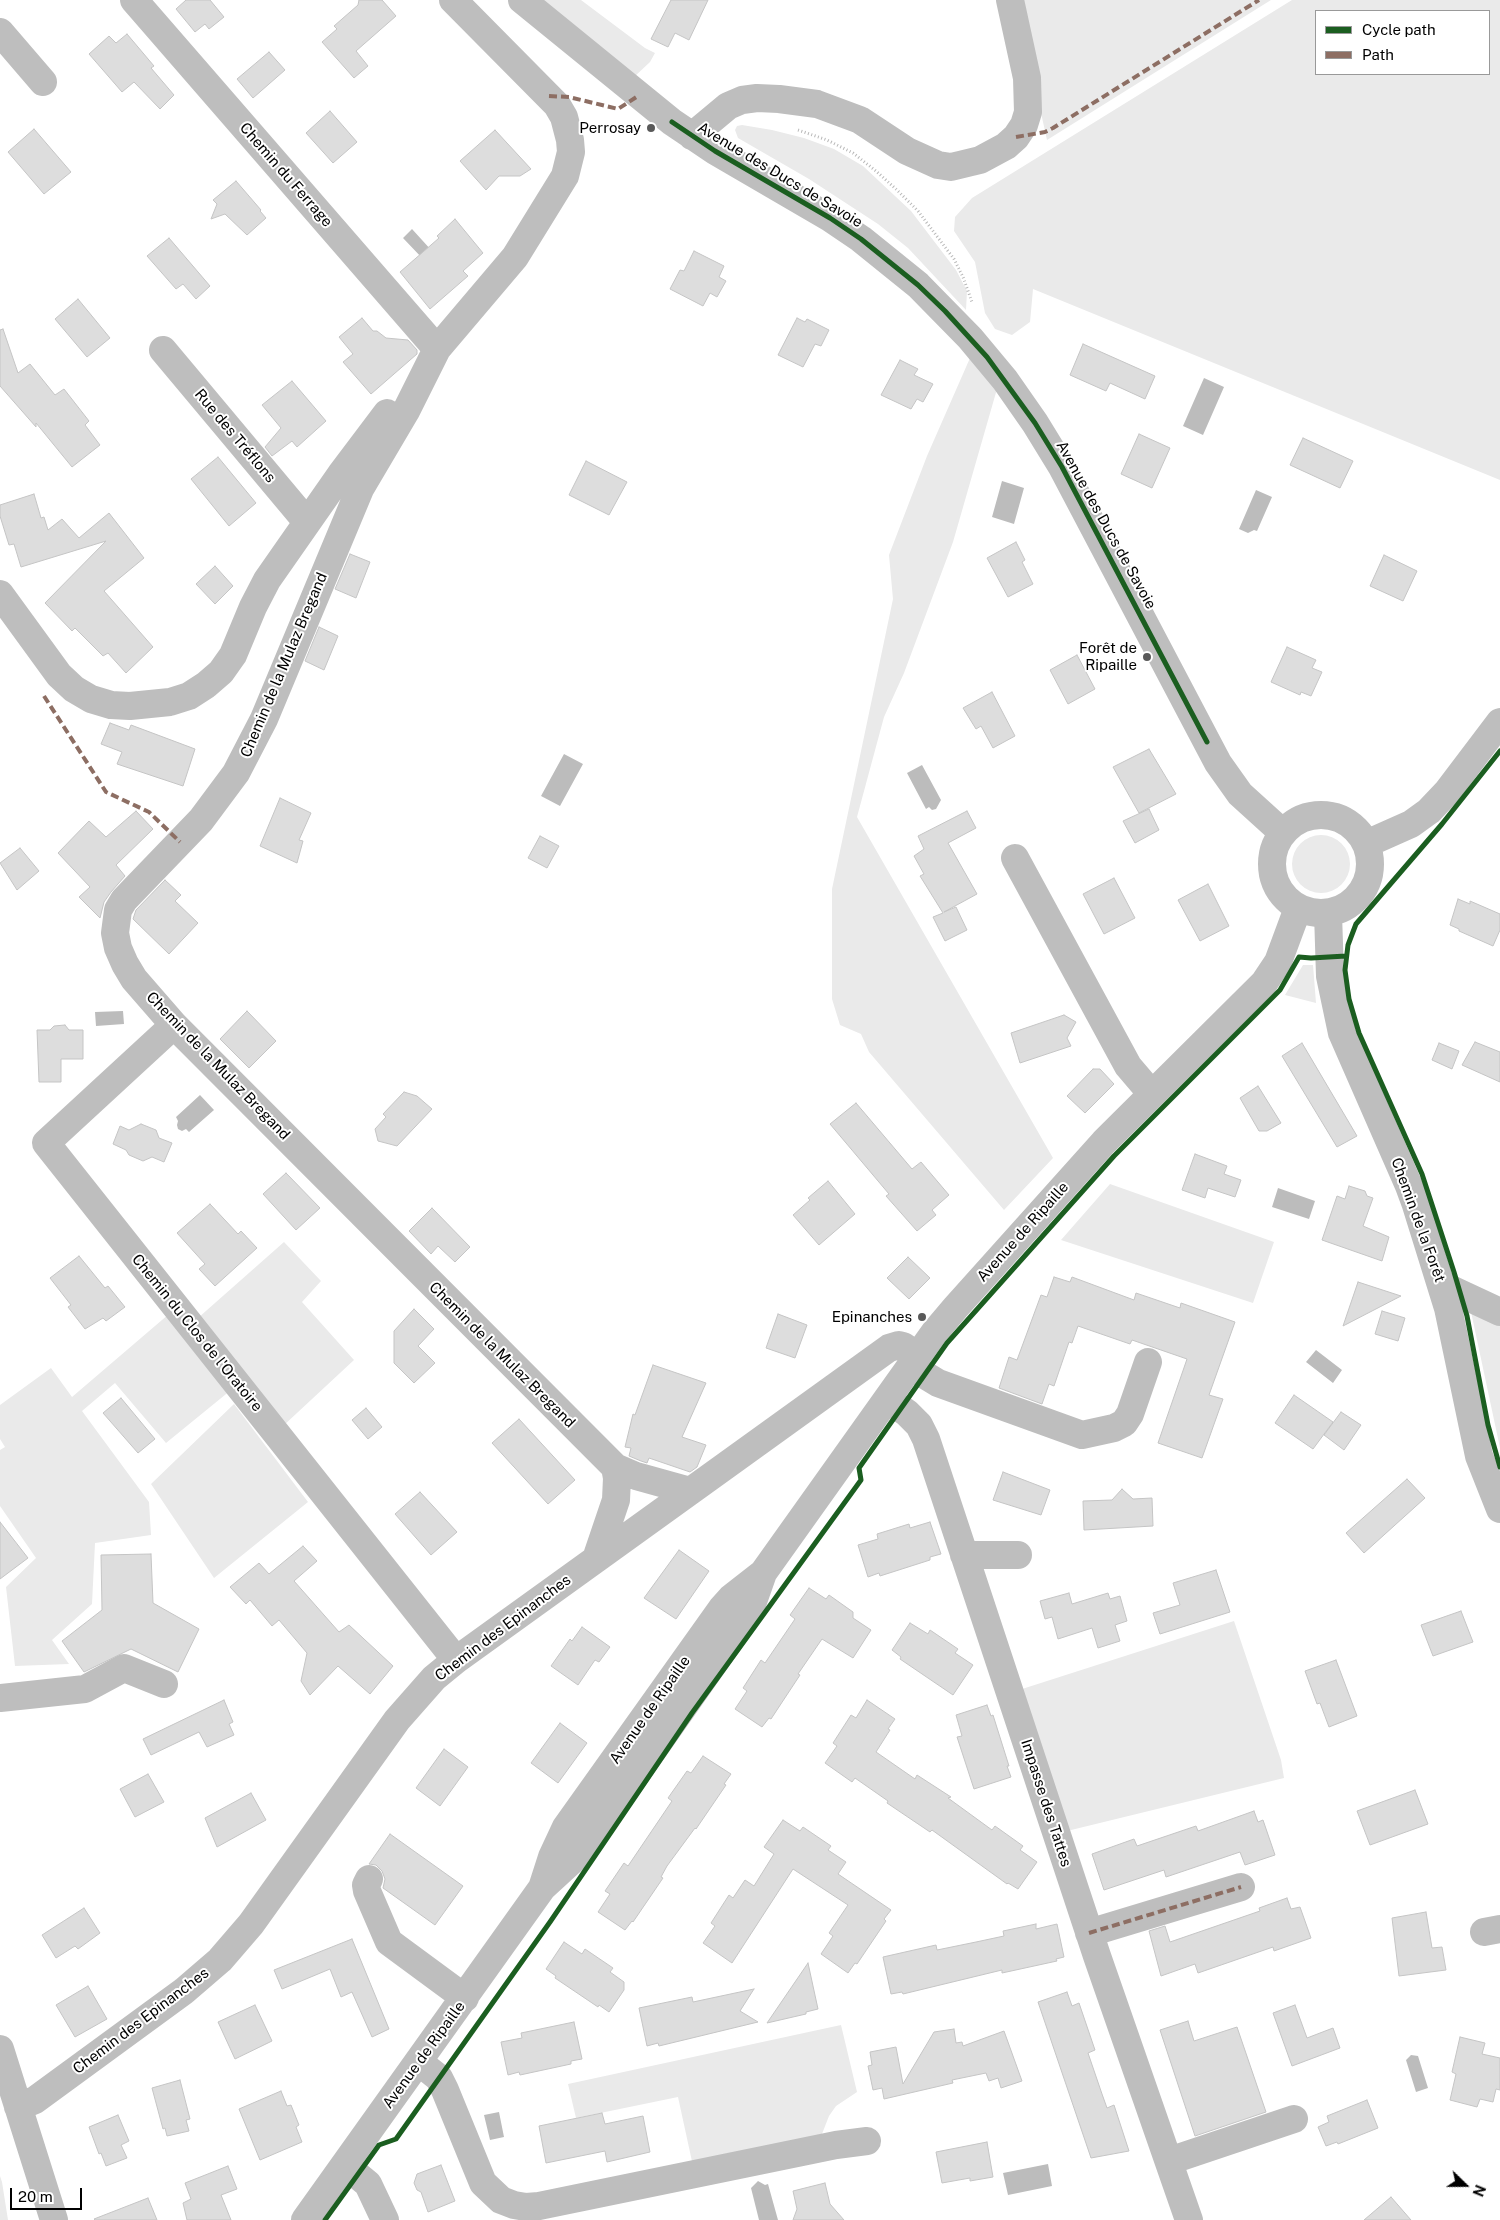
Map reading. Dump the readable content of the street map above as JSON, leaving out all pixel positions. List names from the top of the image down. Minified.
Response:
{"streets":{"street":["Chemin du Ferrage","Avenue des Ducs de Savoie","Rue des Tréflons","Chemin de la Mulaz Bregand","Chemin de la Forêt","Avenue de Ripaille","Chemin du Clos de l'Oratoire","Chemin des Epinanches","Impasse des Tattes"]},"crossings":[["Chemin du Ferrage","Chemin de la Mulaz Bregand"],["Avenue des Ducs de Savoie","Chemin de la Forêt"],["Avenue des Ducs de Savoie","Avenue de Ripaille"],["Chemin de la Mulaz Bregand","Chemin du Clos de l'Oratoire"],["Chemin de la Mulaz Bregand","Chemin des Epinanches"],["Chemin de la Forêt","Avenue de Ripaille"],["Avenue de Ripaille","Chemin des Epinanches"],["Avenue de Ripaille","Impasse des Tattes"],["Chemin du Clos de l'Oratoire","Chemin des Epinanches"]],"places":["Perrosay","Forêt de Ripaille","Epinanches"],"legend":["Cycle path","Path"],"scale_bar":"20 m","north":"right"}
